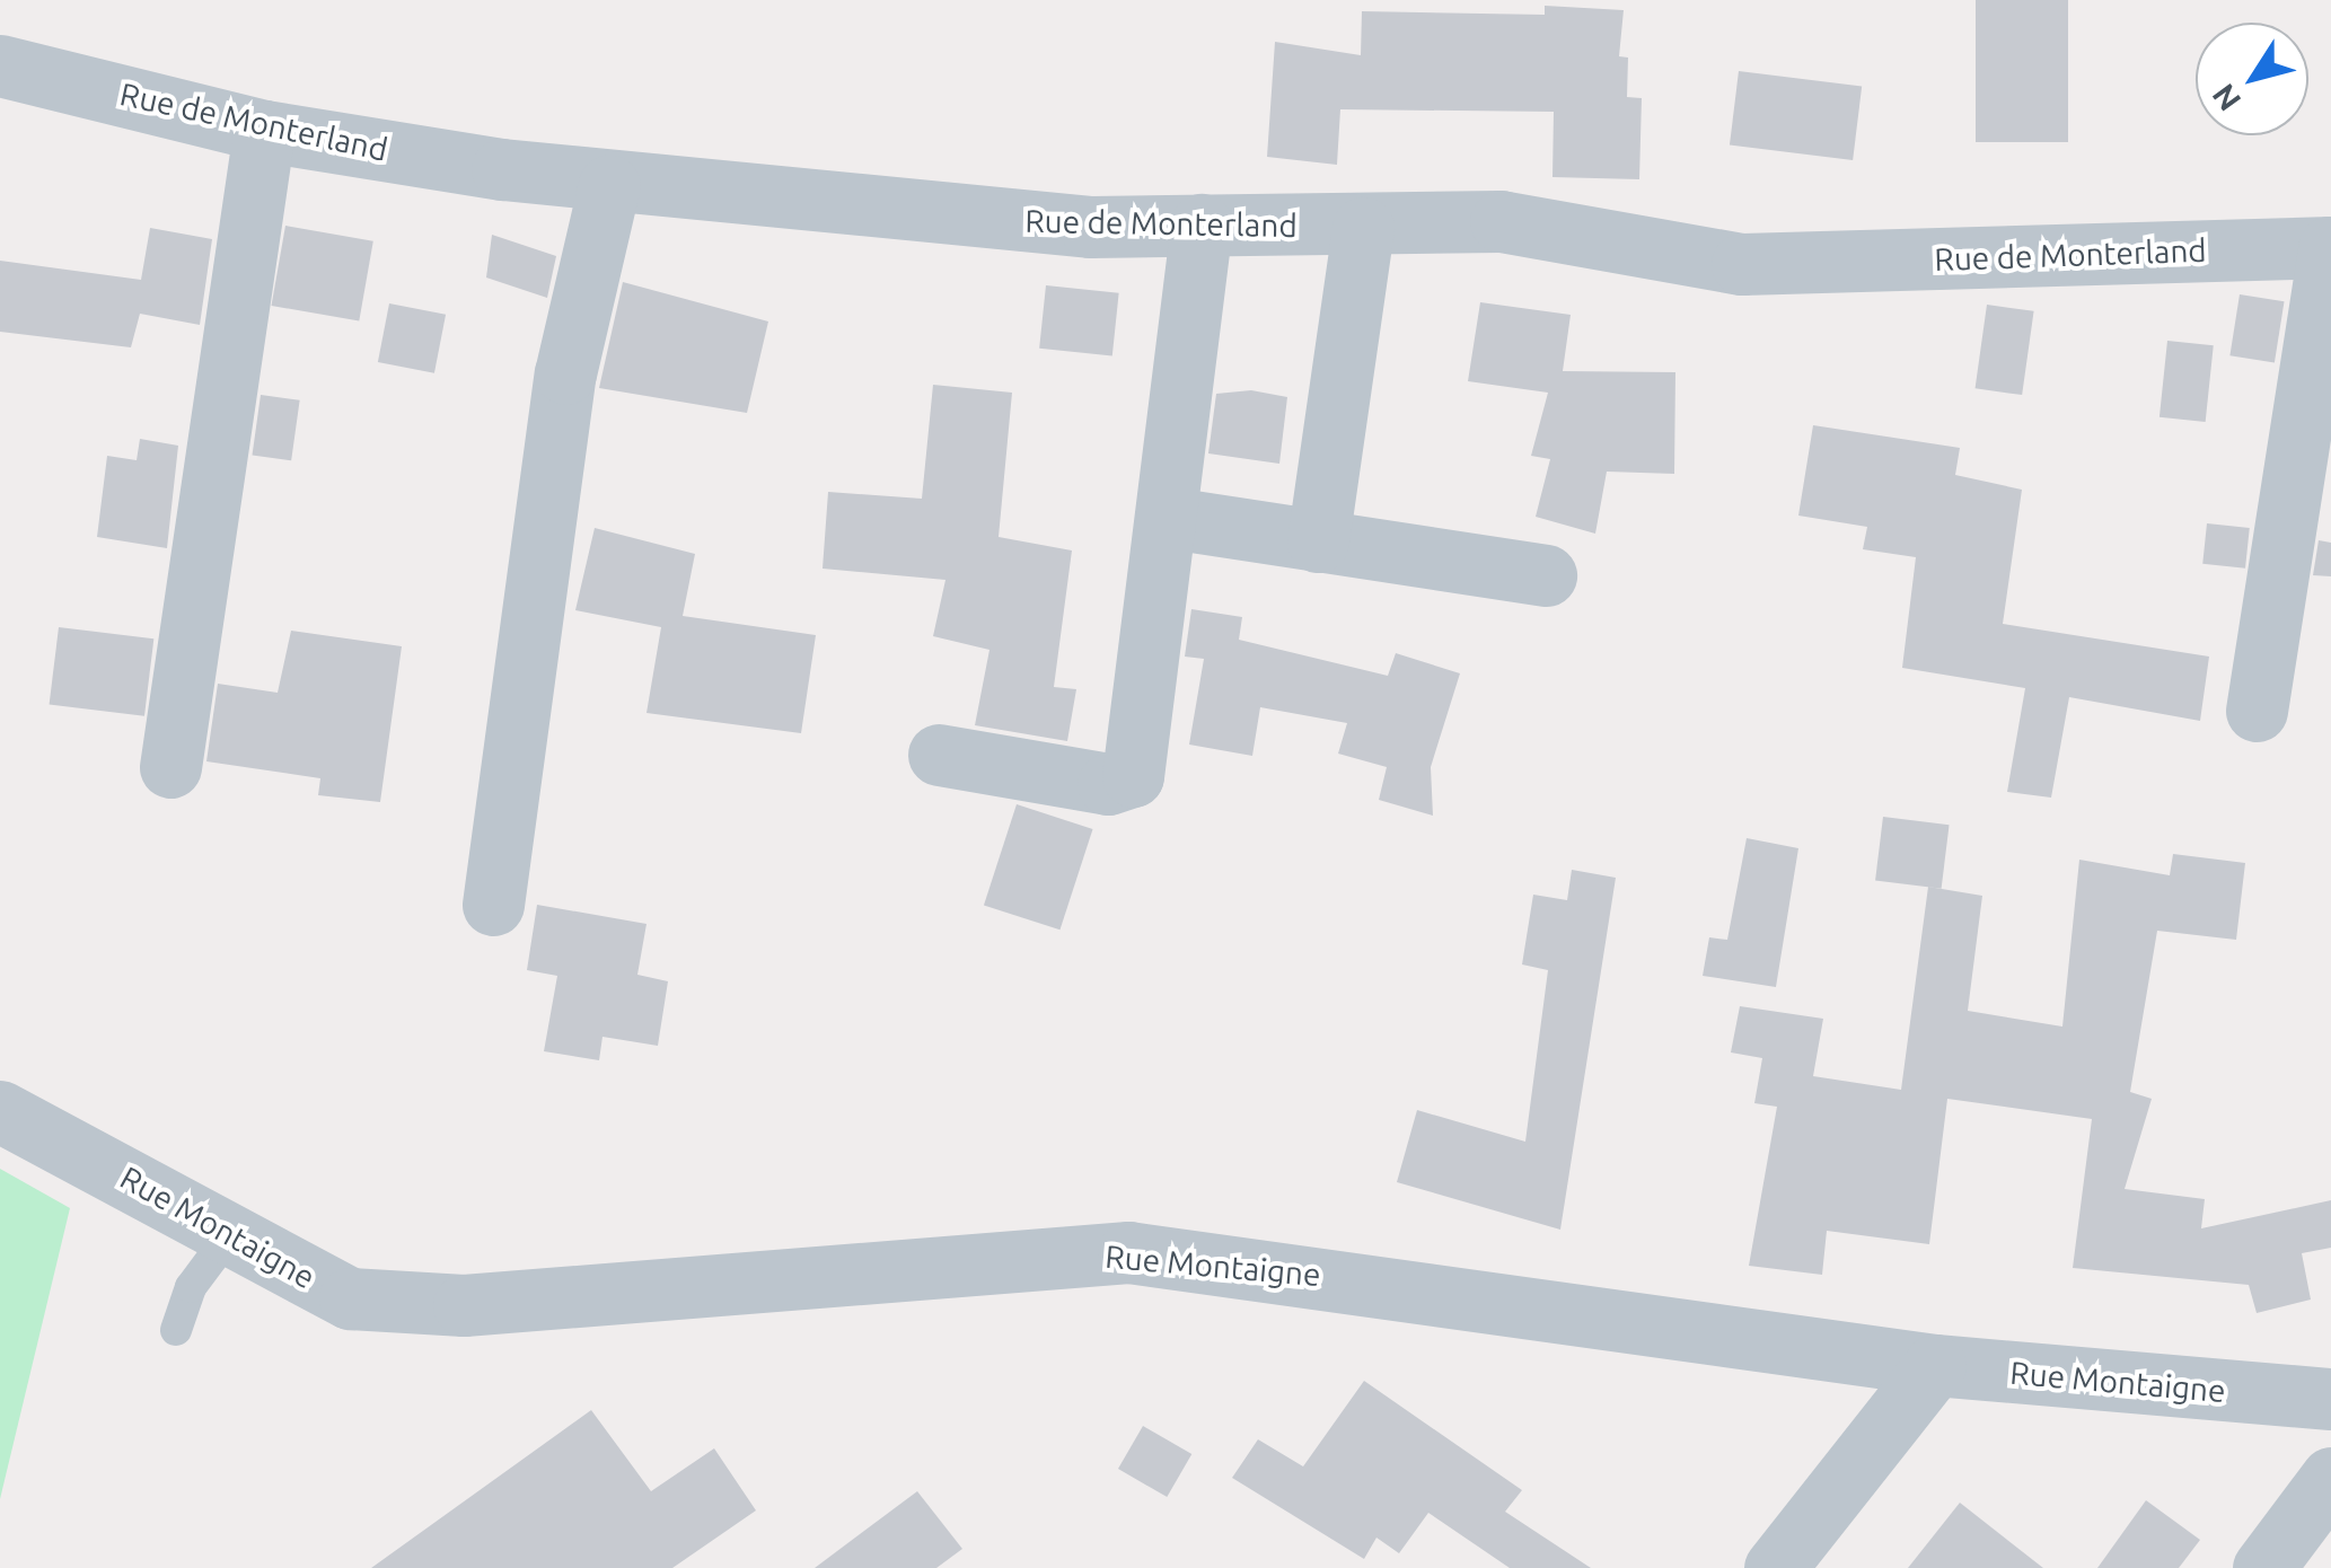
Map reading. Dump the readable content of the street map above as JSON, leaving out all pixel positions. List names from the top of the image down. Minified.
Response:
{"streets":{"street":["Rue de Monterland","Rue Montaigne"]},"north":"bottom left"}
